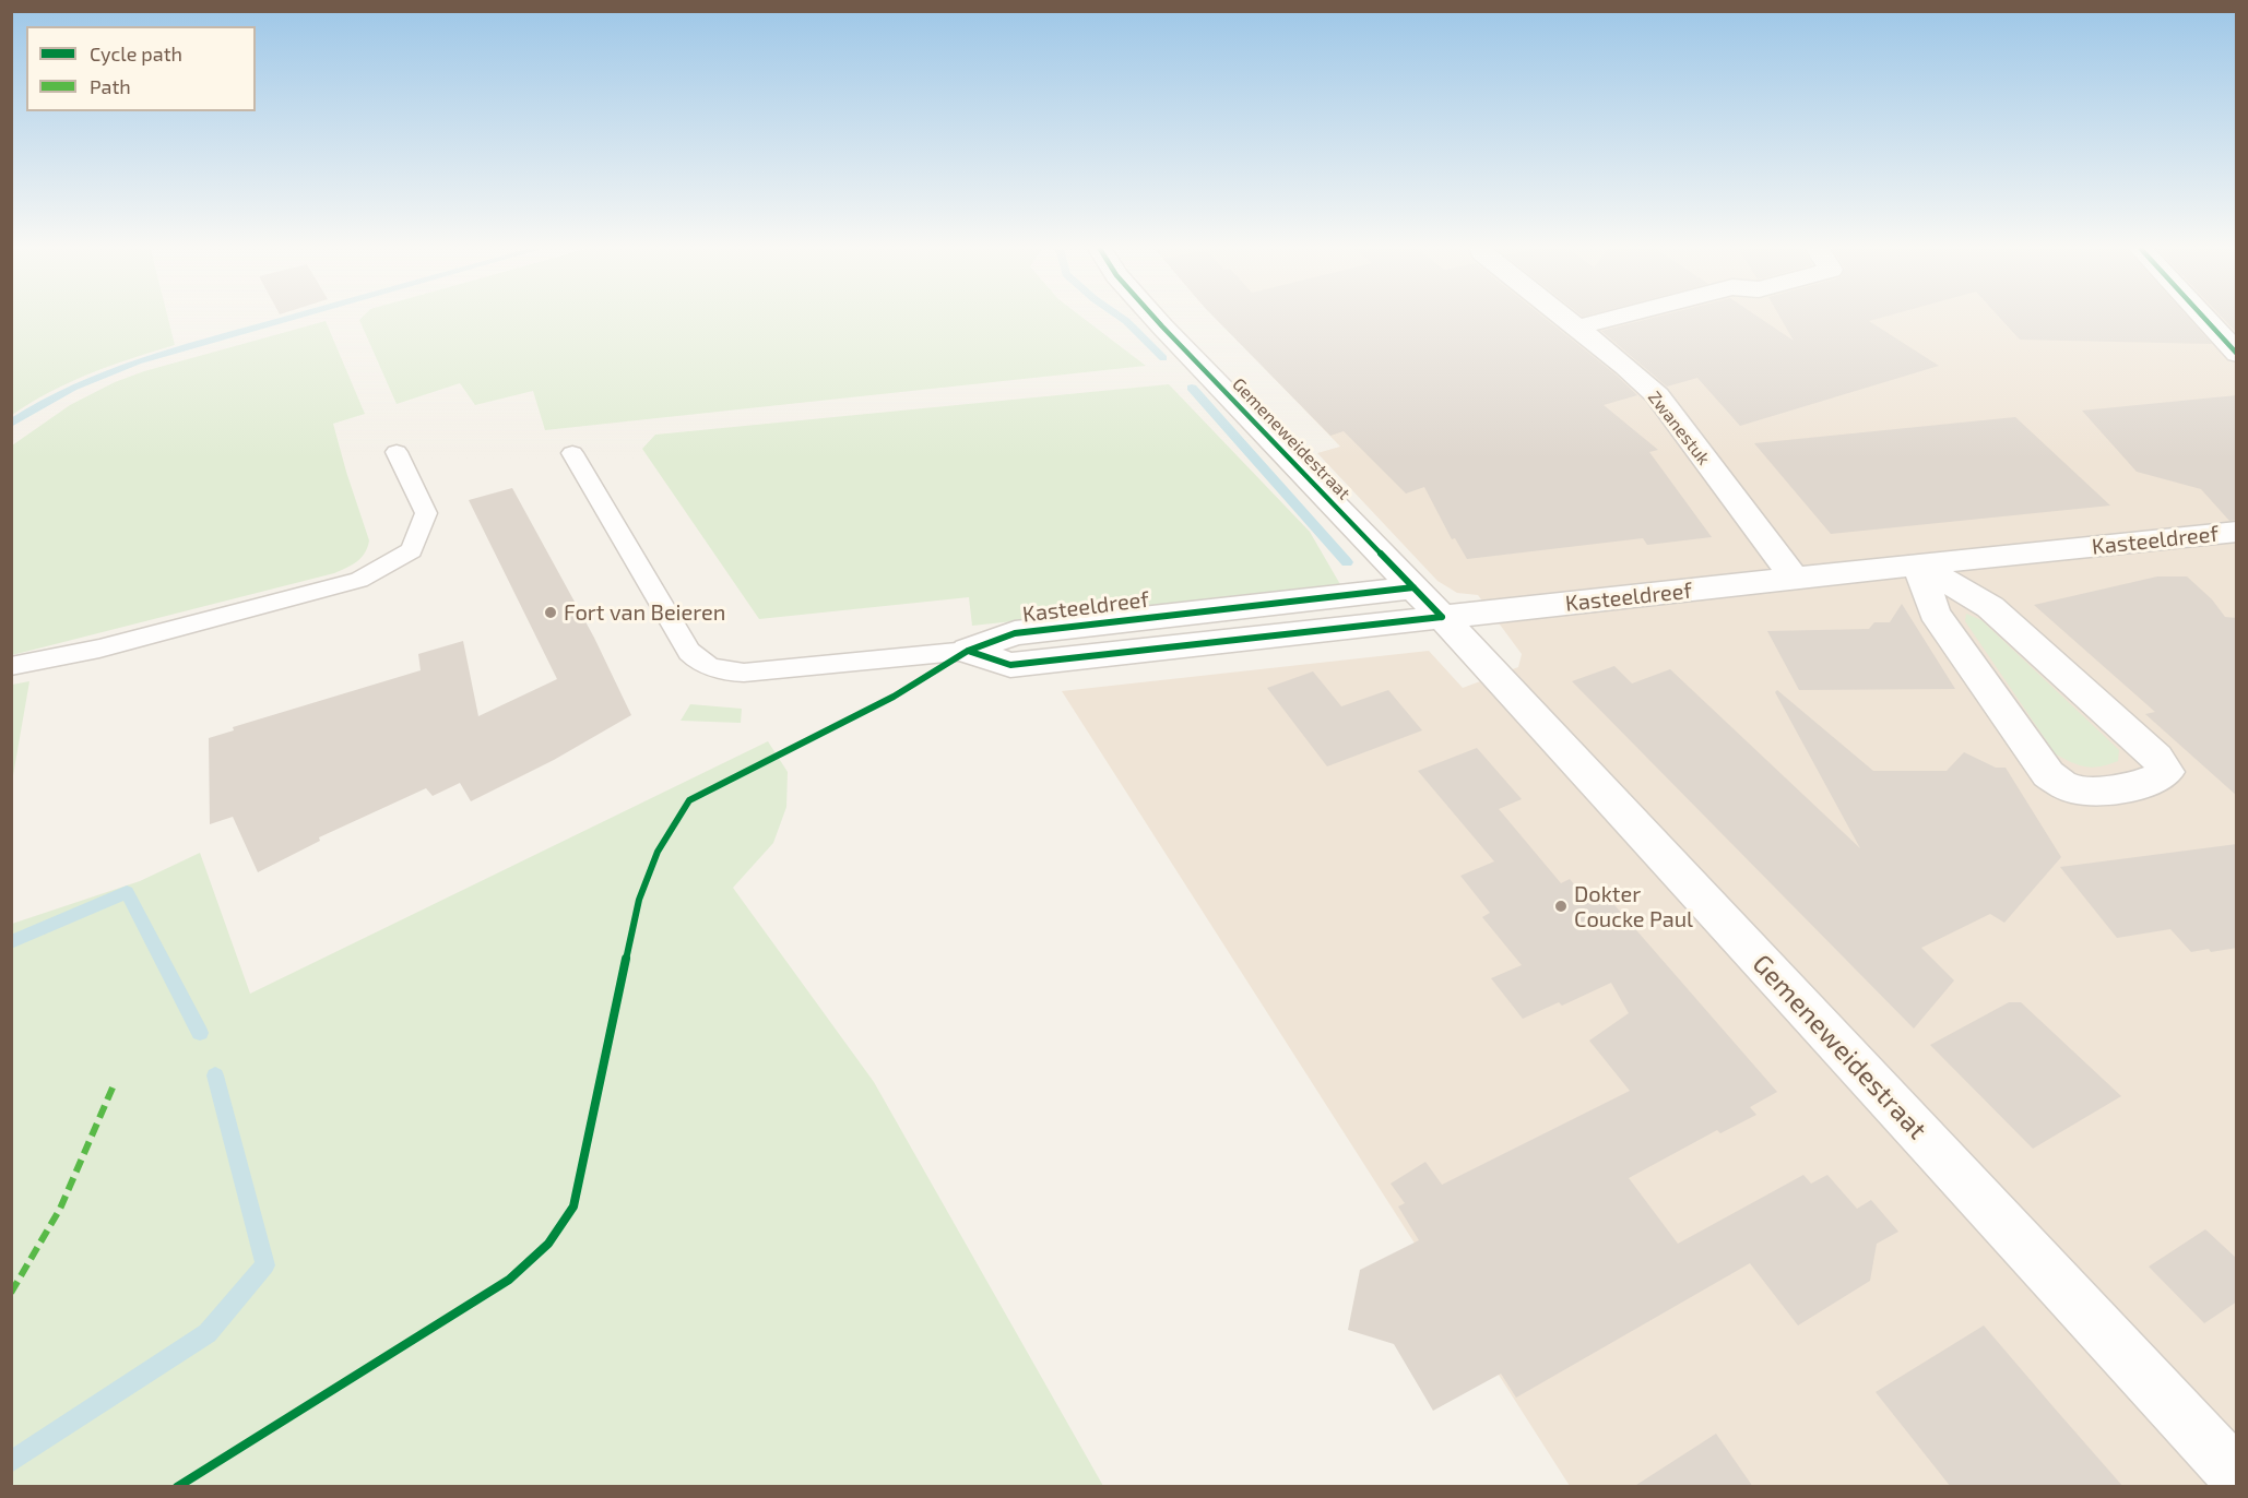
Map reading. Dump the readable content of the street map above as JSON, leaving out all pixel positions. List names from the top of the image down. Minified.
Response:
{"streets":{"street":["Zwanestuk","Gemeneweidestraat","Kasteeldreef"]},"crossings":[["Zwanestuk","Kasteeldreef"],["Gemeneweidestraat","Kasteeldreef"]],"places":["Fort van Beieren","Dokter Coucke Paul"],"legend":["Cycle path","Path"]}
